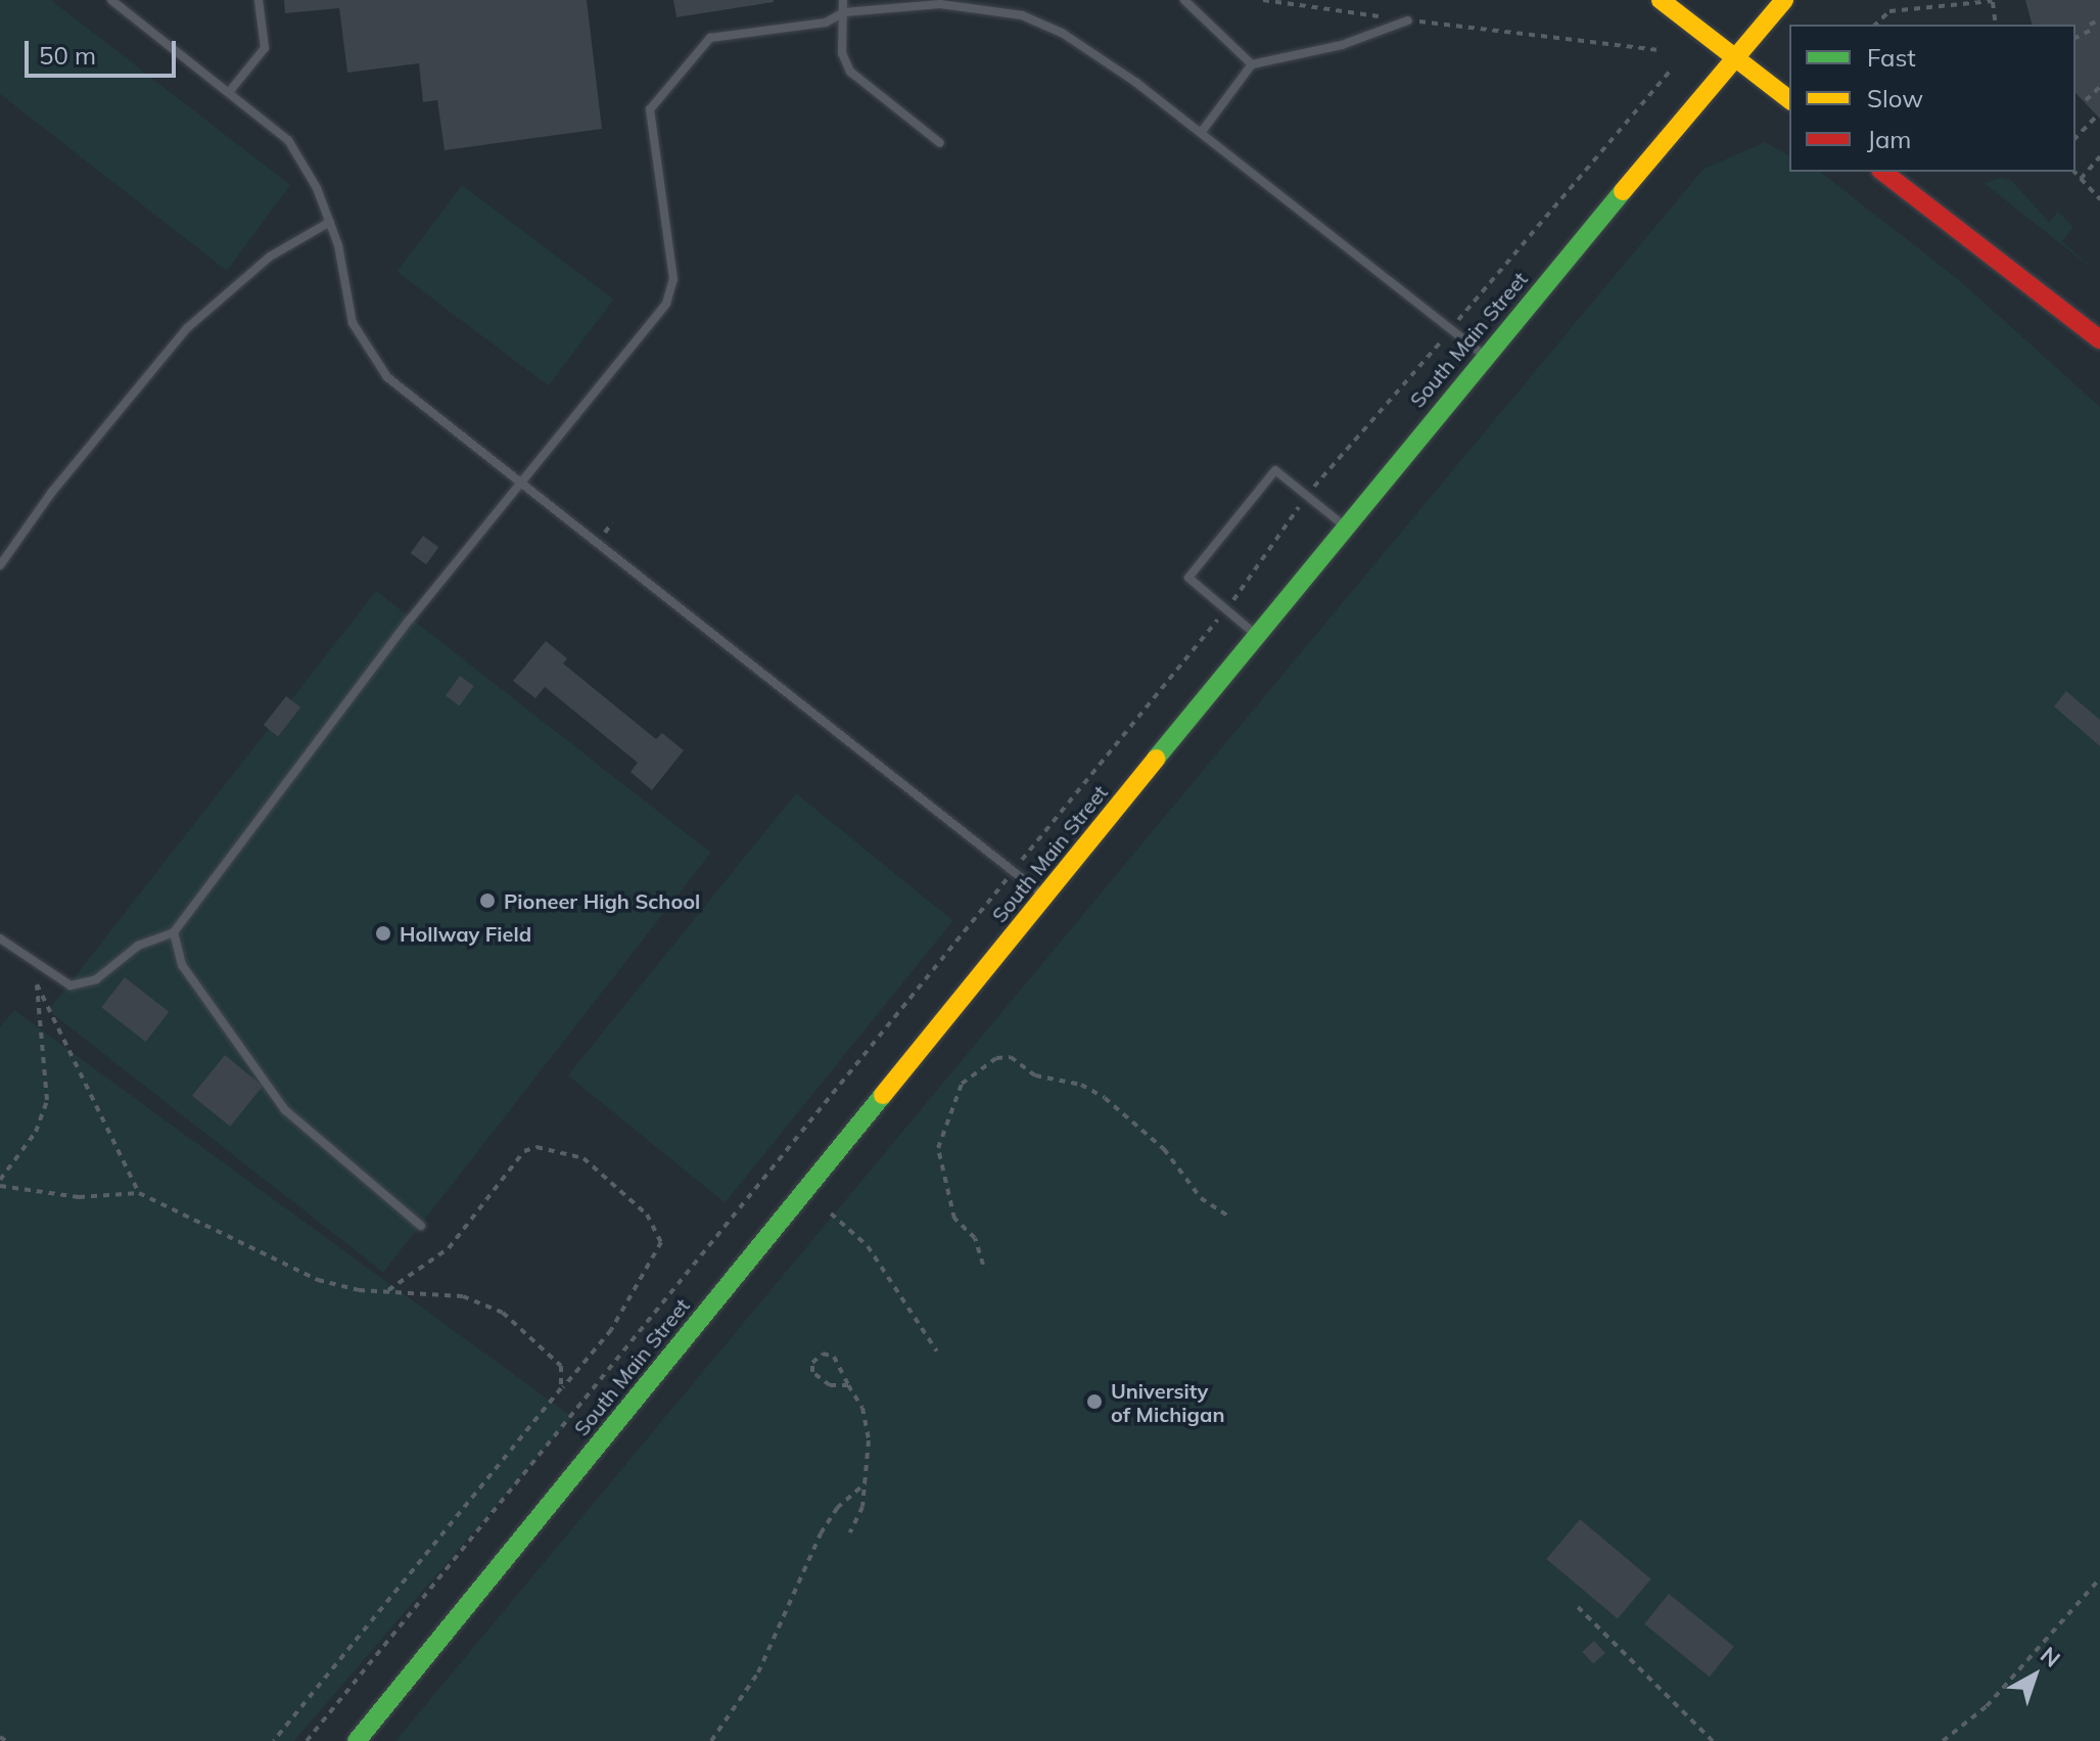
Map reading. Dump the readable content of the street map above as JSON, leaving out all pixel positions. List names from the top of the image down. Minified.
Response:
{"streets":{"main road":["South Main Street"]},"places":["Pioneer High School","Hollway Field","University of Michigan"],"legend":["Fast","Slow","Jam"],"scale_bar":"50 m","north":"top right"}
